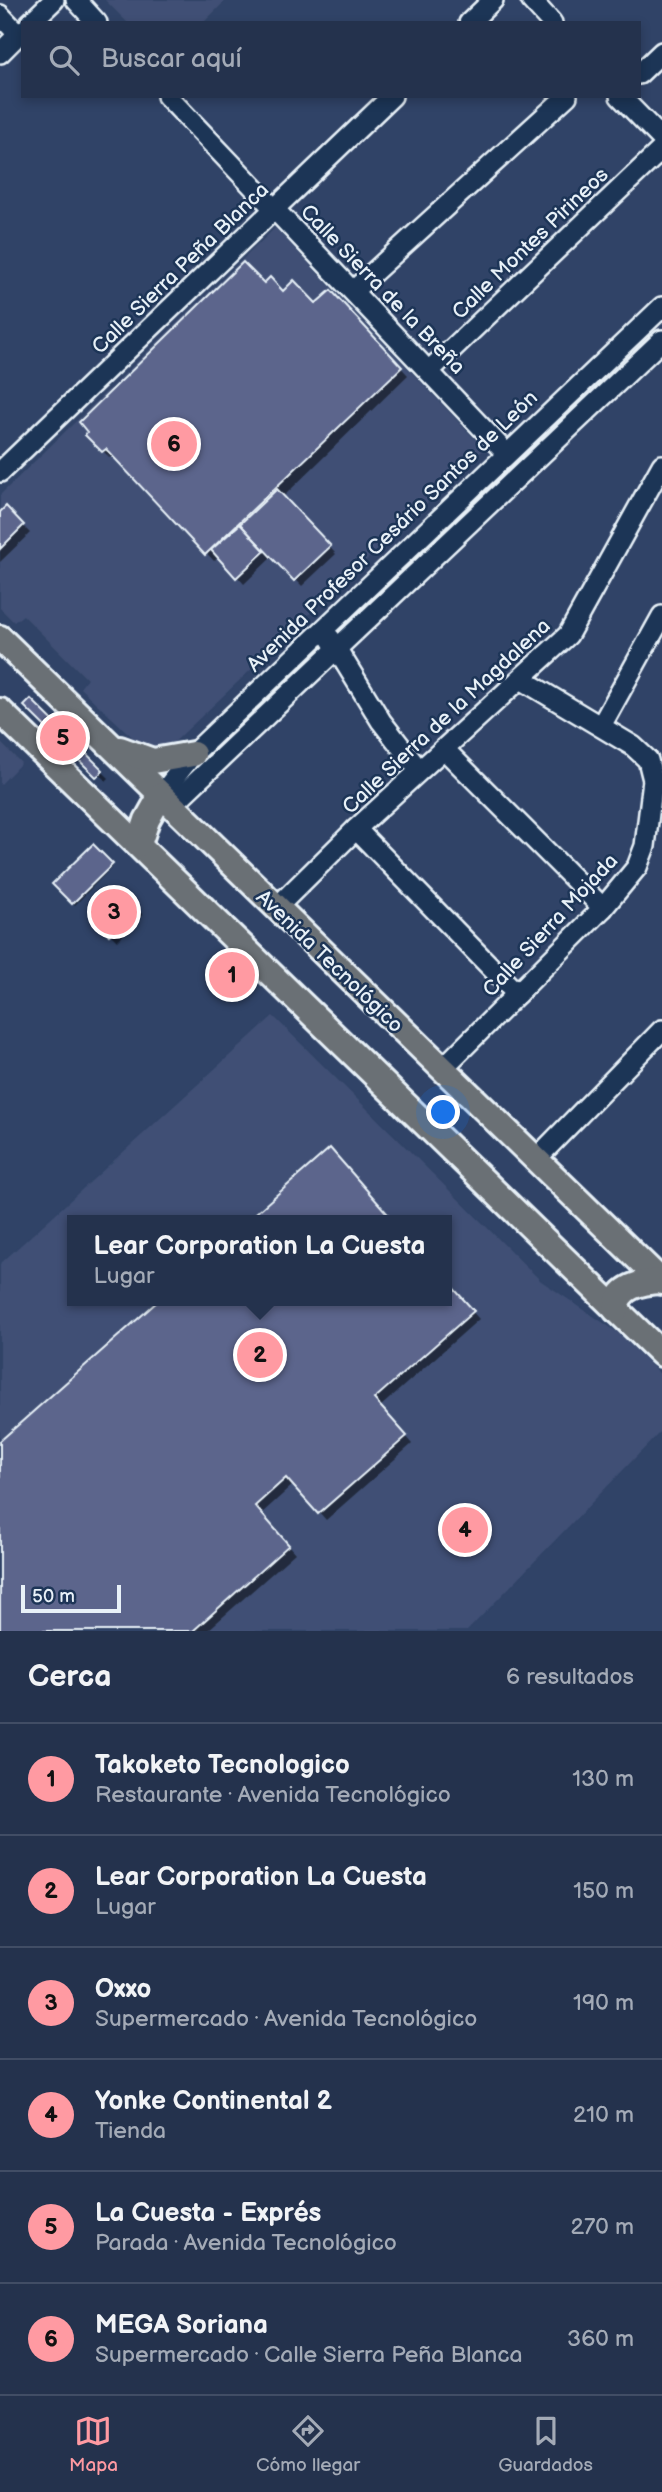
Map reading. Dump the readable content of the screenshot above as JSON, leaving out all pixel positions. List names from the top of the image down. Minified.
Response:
{"streets":{"main road":["Avenida Tecnológico"],"street":["Calle Montes Pirineos","Calle Sierra Peña Blanca","Calle Sierra de la Breña","Avenida Profesor Cesário Santos de León","Calle Sierra de la Magdalena","Calle Sierra Mojada"]},"crossings":[["Calle Montes Pirineos","Calle Sierra de la Breña"],["Calle Sierra Peña Blanca","Calle Sierra de la Breña"],["Calle Sierra de la Breña","Avenida Profesor Cesário Santos de León"],["Avenida Profesor Cesário Santos de León","Avenida Tecnológico"],["Calle Sierra de la Magdalena","Avenida Tecnológico"],["Calle Sierra Mojada","Avenida Tecnológico"]],"scale_bar":"50 m","page":{"search":"Buscar aquí","pins":["6","5","3","1","2","4"],"popup":["Lear Corporation La Cuesta","Lugar"],"scale":"50 m","heading":["Cerca","6 resultados"],"list":[{"mark":"1","name":"Takoketo Tecnologico","note":"Restaurante · Avenida Tecnológico","value":"130 m"},{"mark":"2","name":"Lear Corporation La Cuesta","note":"Lugar","value":"150 m"},{"mark":"3","name":"Oxxo","note":"Supermercado · Avenida Tecnológico","value":"190 m"},{"mark":"4","name":"Yonke Continental 2","note":"Tienda","value":"210 m"},{"mark":"5","name":"La Cuesta - Exprés","note":"Parada · Avenida Tecnológico","value":"270 m"},{"mark":"6","name":"MEGA Soriana","note":"Supermercado · Calle Sierra Peña Blanca","value":"360 m"}],"nav":["Mapa","Cómo llegar","Guardados"]}}
